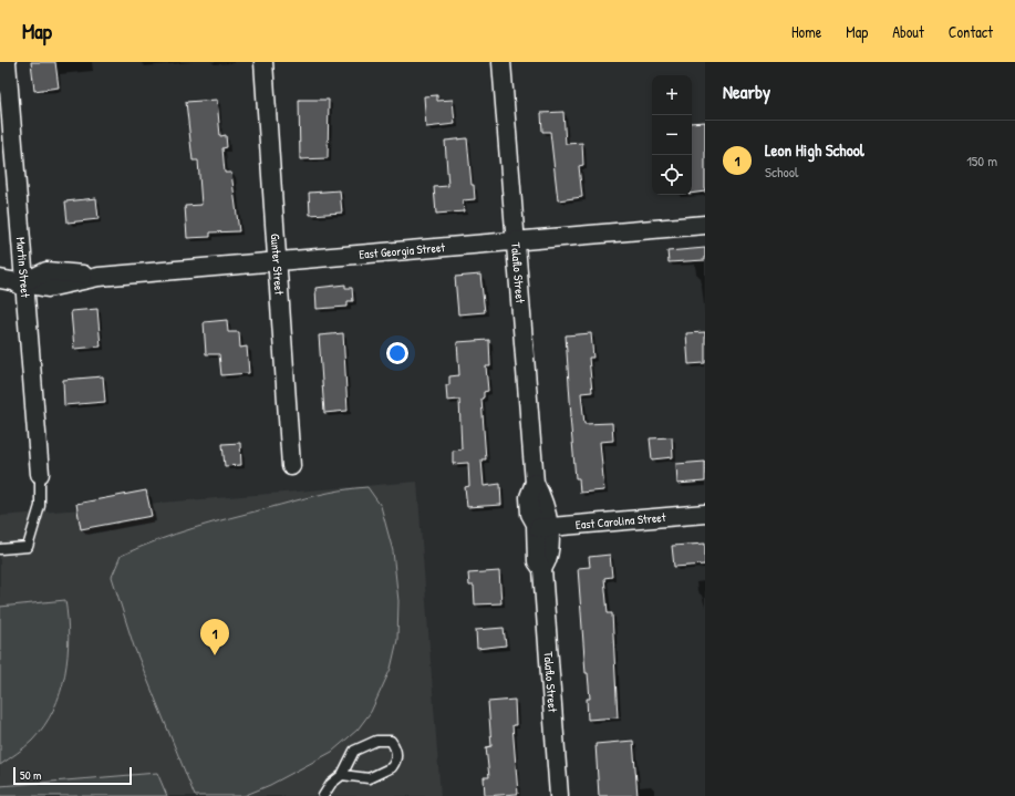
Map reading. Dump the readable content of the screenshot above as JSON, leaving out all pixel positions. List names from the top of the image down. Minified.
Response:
{"streets":{"street":["East Georgia Street","Gunter Street","Martin Street","Talaflo Street","East Carolina Street"]},"crossings":[["East Georgia Street","Gunter Street"],["East Georgia Street","Martin Street"],["East Georgia Street","Talaflo Street"],["Talaflo Street","East Carolina Street"]],"scale_bar":"50 m","page":{"header":"Map","nav":["Home","Map","About","Contact"],"heading":"Nearby","map_buttons":["+","−"],"list":[{"mark":"1","name":"Leon High School","note":"School","value":"150 m"}],"pins":"1","scale":"50 m"}}
